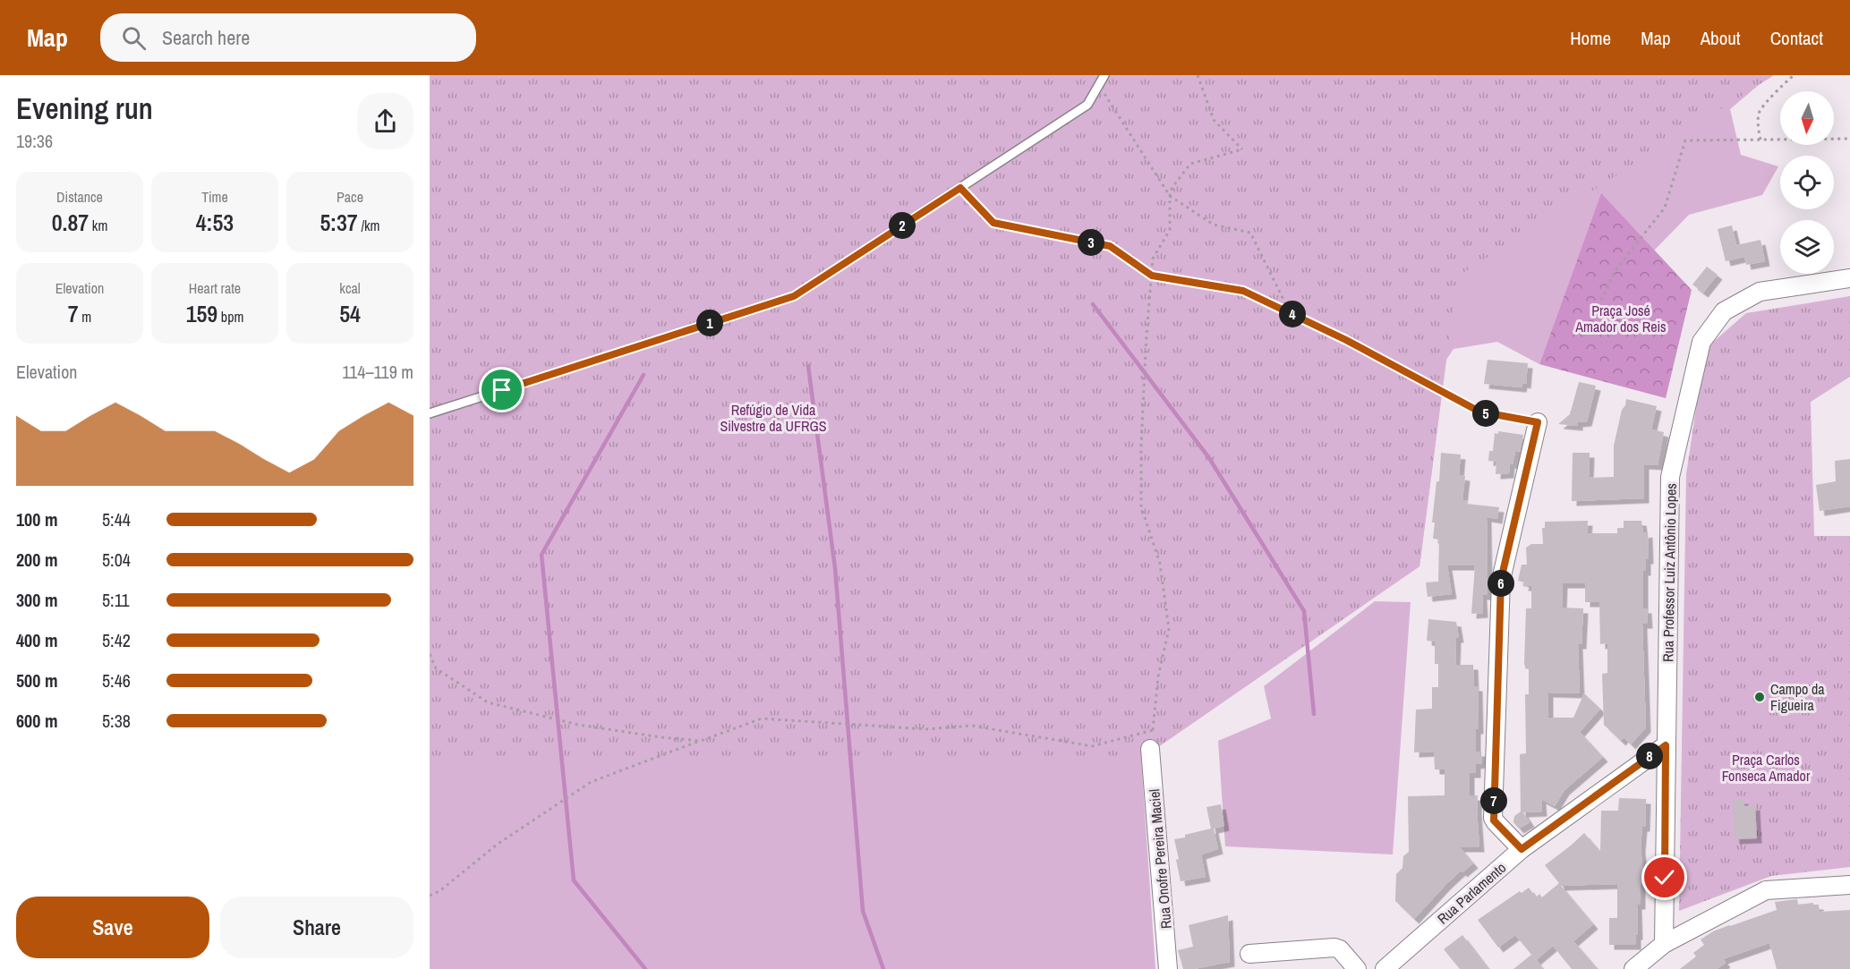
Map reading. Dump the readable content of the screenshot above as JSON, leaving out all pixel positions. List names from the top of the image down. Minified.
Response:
{"streets":{"street":["Rua Professor Luiz Antônio Lopes","Rua Onofre Pereira Maciel","Rua Parlamento"]},"crossings":[["Rua Professor Luiz Antônio Lopes","Rua Parlamento"]],"parks":["Praça José Amador dos Reis","Refúgio de Vida Silvestre da UFRGS","Praça Carlos Fonseca Amador"],"places":["Campo da Figueira"],"north":"bottom","page":{"header":"Map","search":"Search here","nav":["Home","Map","About","Contact"],"heading":["Evening run","19:36"],"stats":[["Distance","0.87 km"],["Time","4:53"],["Pace","5:37 /km"],["Elevation","7 m"],["Heart rate","159 bpm"],["kcal","54"]],"pins":["2","3","4","1","5","6","8","7"],"chart":["Elevation","114–119 m"],"list":[{"name":"100 m","note":"5:44"},{"name":"200 m","note":"5:04"},{"name":"300 m","note":"5:11"},{"name":"400 m","note":"5:42"},{"name":"500 m","note":"5:46"},{"name":"600 m","note":"5:38"}],"buttons":["Save","Share"]}}
